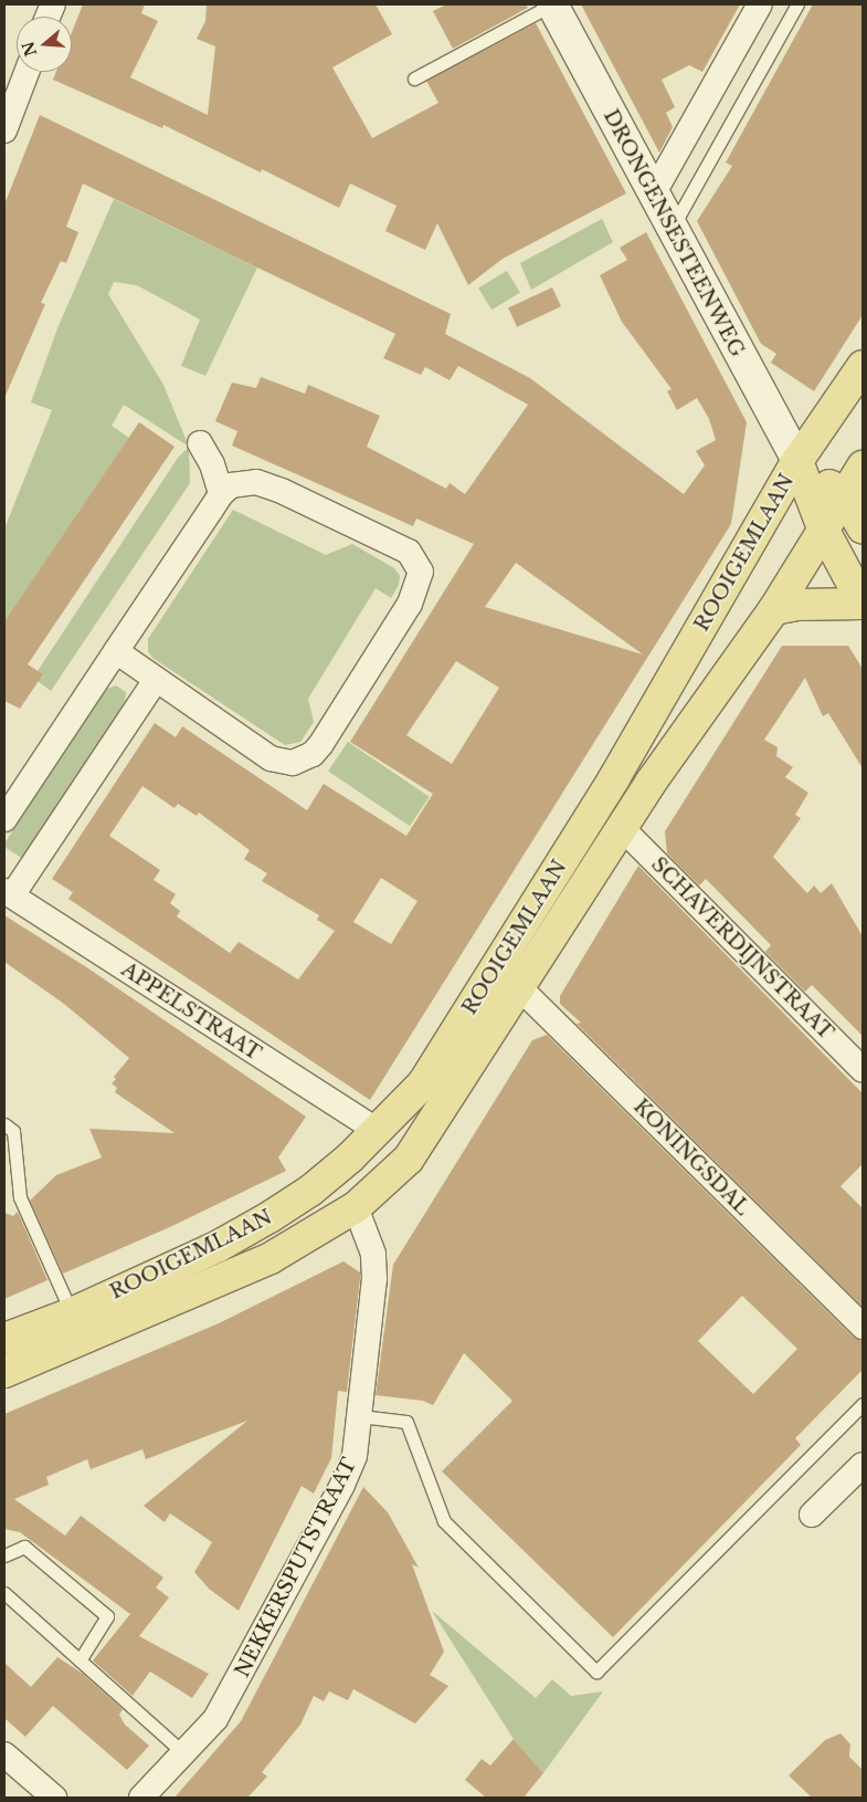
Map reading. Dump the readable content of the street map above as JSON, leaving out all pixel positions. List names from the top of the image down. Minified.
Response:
{"streets":{"main road":["DRONGENSESTEENWEG","ROOIGEMLAAN"],"street":["SCHAVERDIJNSTRAAT","APPELSTRAAT","KONINGSDAL","NEKKERSPUTSTRAAT"]},"crossings":[["DRONGENSESTEENWEG","ROOIGEMLAAN"],["ROOIGEMLAAN","SCHAVERDIJNSTRAAT"],["ROOIGEMLAAN","APPELSTRAAT"],["ROOIGEMLAAN","KONINGSDAL"],["ROOIGEMLAAN","NEKKERSPUTSTRAAT"]],"north":"left"}
